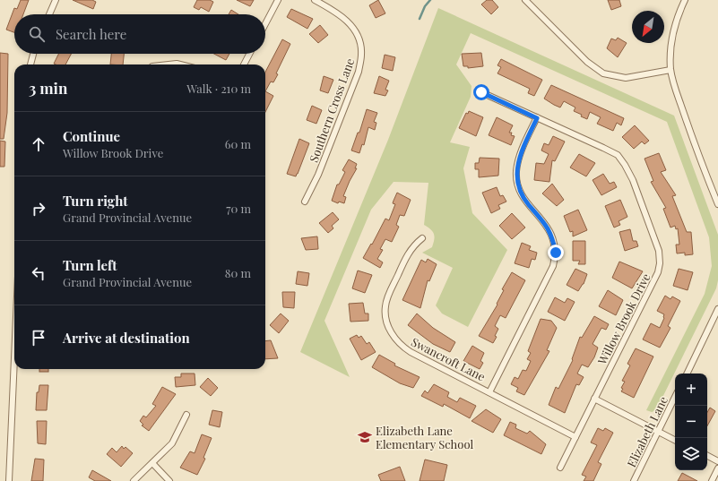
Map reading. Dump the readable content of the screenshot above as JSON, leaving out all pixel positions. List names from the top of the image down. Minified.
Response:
{"streets":{"street":["Southern Cross Lane","Willow Brook Drive","Swancroft Lane","Elizabeth Lane"]},"crossings":[["Willow Brook Drive","Swancroft Lane"]],"places":{"school or university":["Elizabeth Lane Elementary School"]},"north":"bottom left","page":{"search":"Search here","heading":["3 min","Walk · 210 m"],"list":[["Continue","Willow Brook Drive","60 m"],["Turn right","Grand Provincial Avenue","70 m"],["Turn left","Grand Provincial Avenue","80 m"],"Arrive at destination"],"map_buttons":["+","−"]}}
